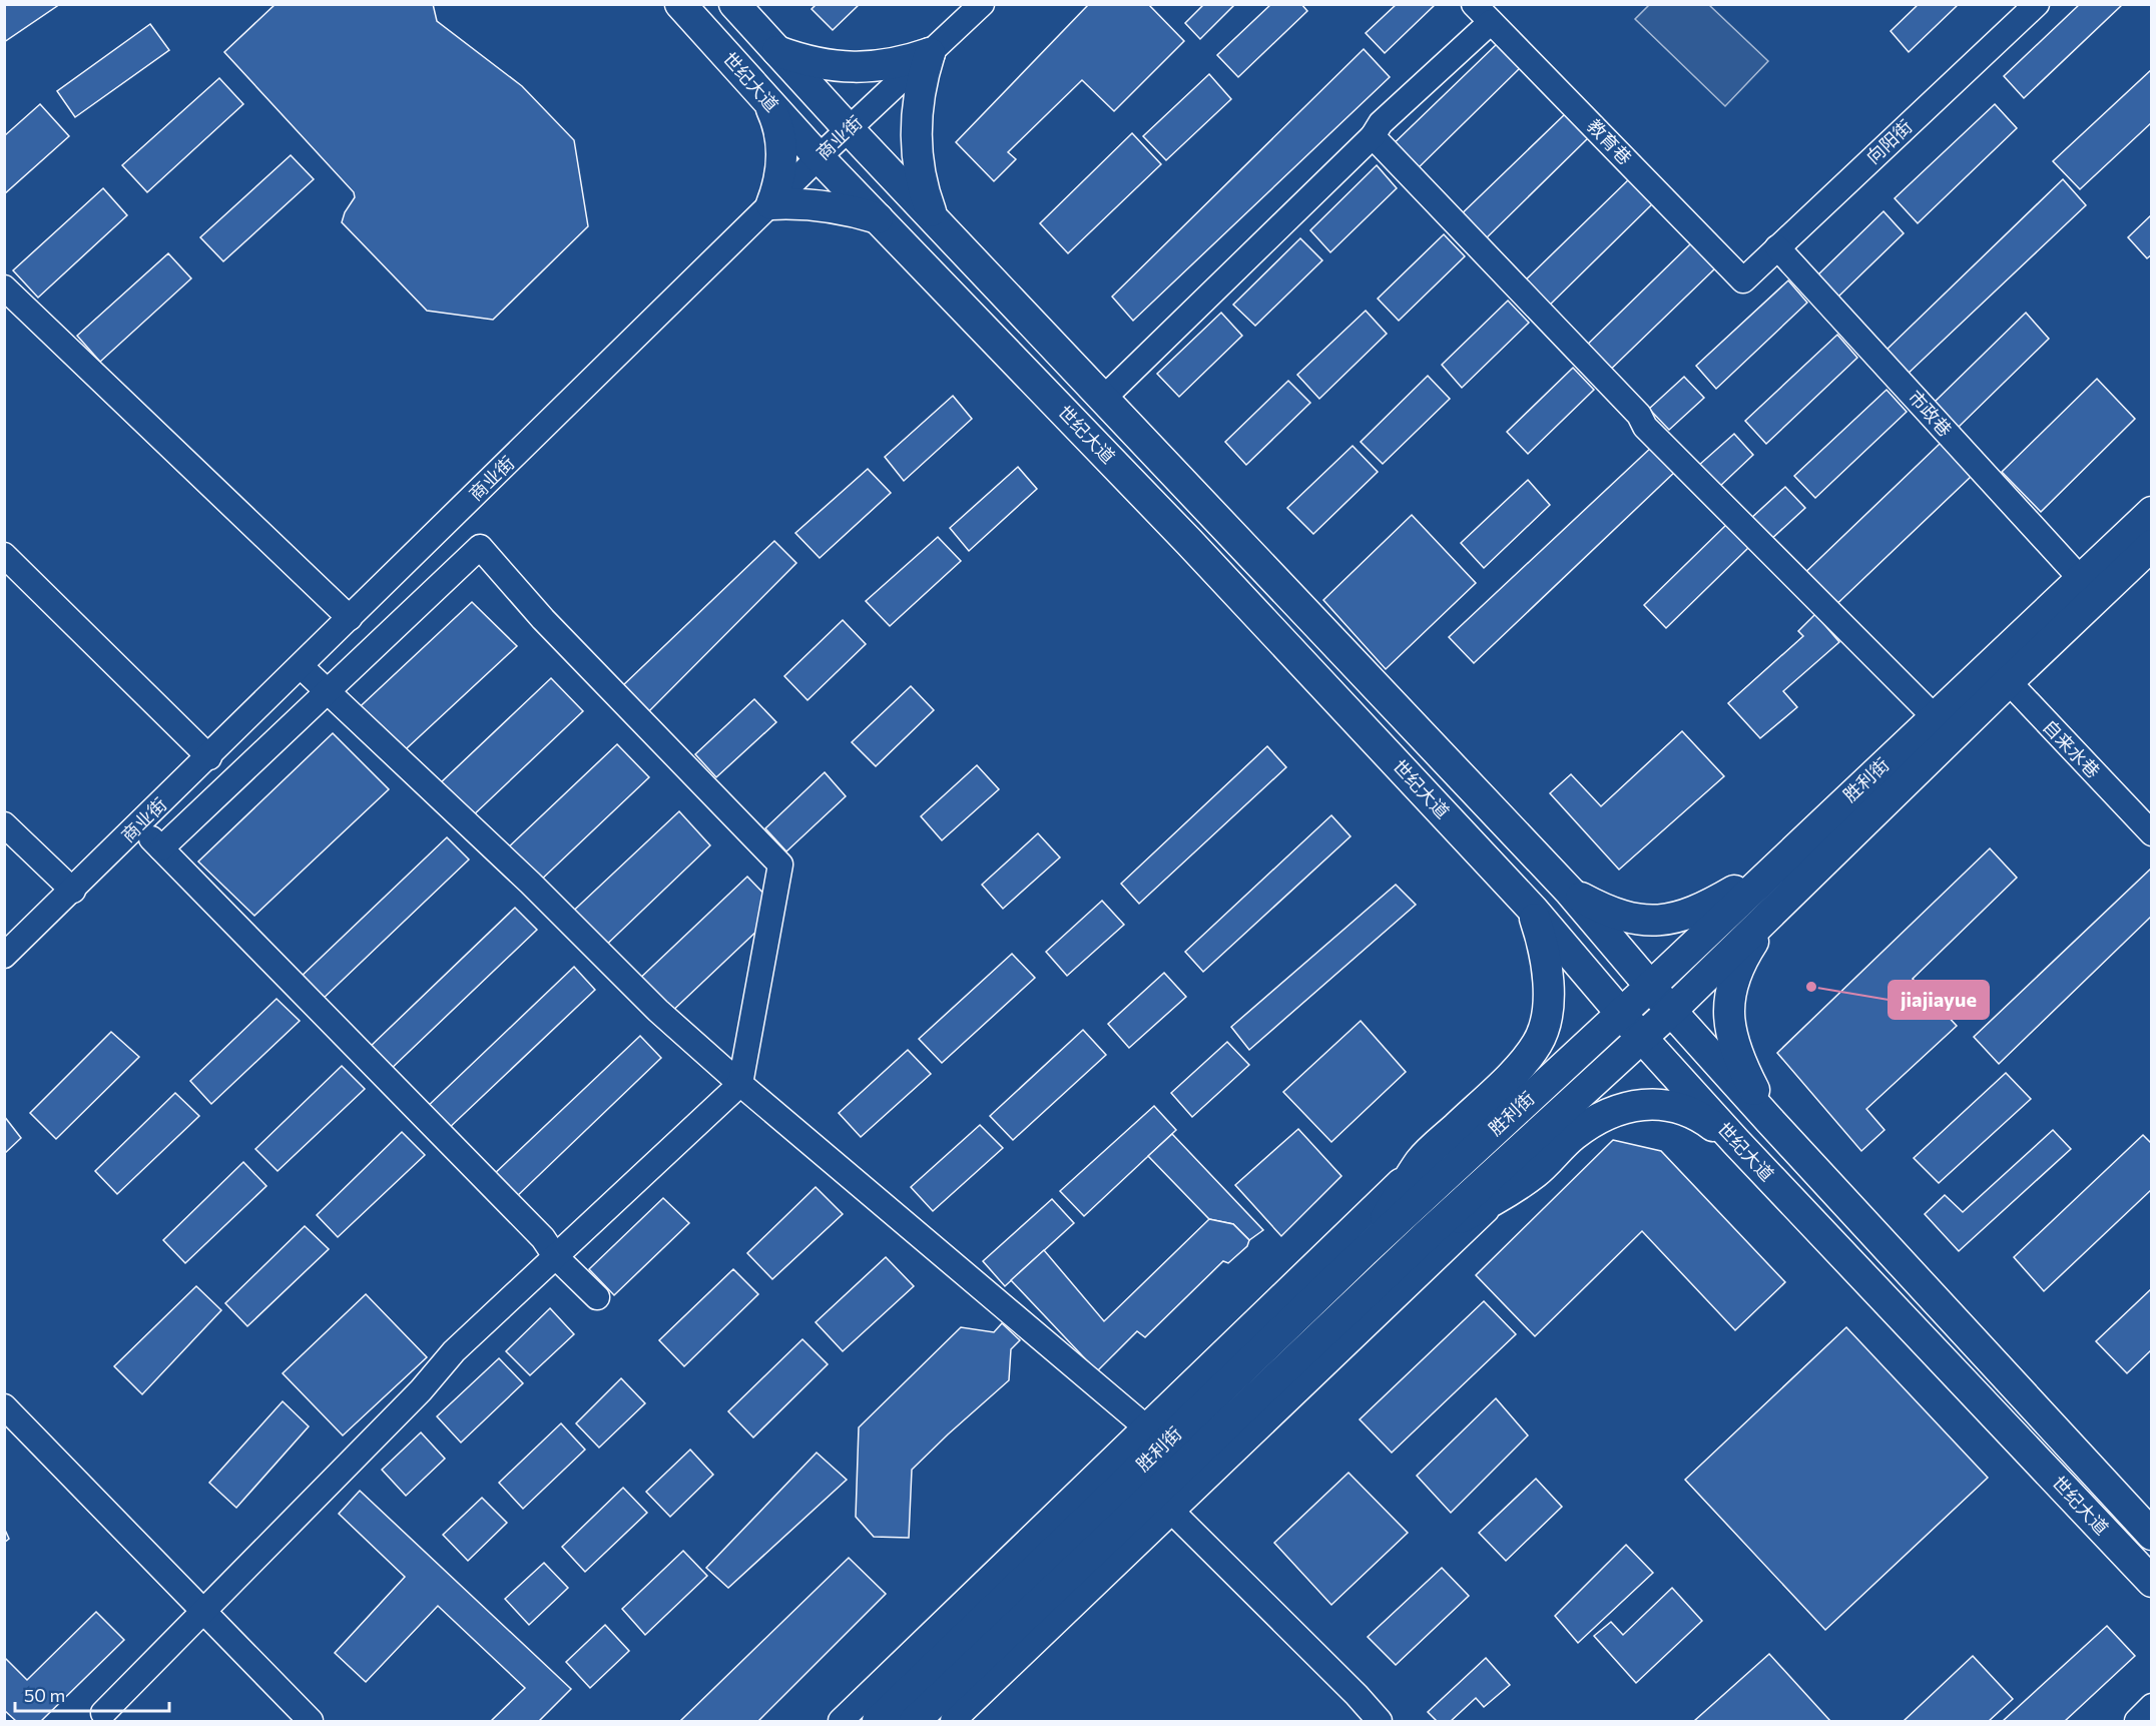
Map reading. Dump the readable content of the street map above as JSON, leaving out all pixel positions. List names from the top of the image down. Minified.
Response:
{"streets":{"main road":["世纪大道","胜利街"],"street":["商业街","教育巷","向阳街","市政巷","自来水巷"]},"crossings":[["世纪大道","商业街"],["世纪大道","胜利街"],["教育巷","向阳街"],["向阳街","市政巷"],["市政巷","胜利街"],["自来水巷","胜利街"]],"places":["jiajiayue"],"scale_bar":"50 m"}
